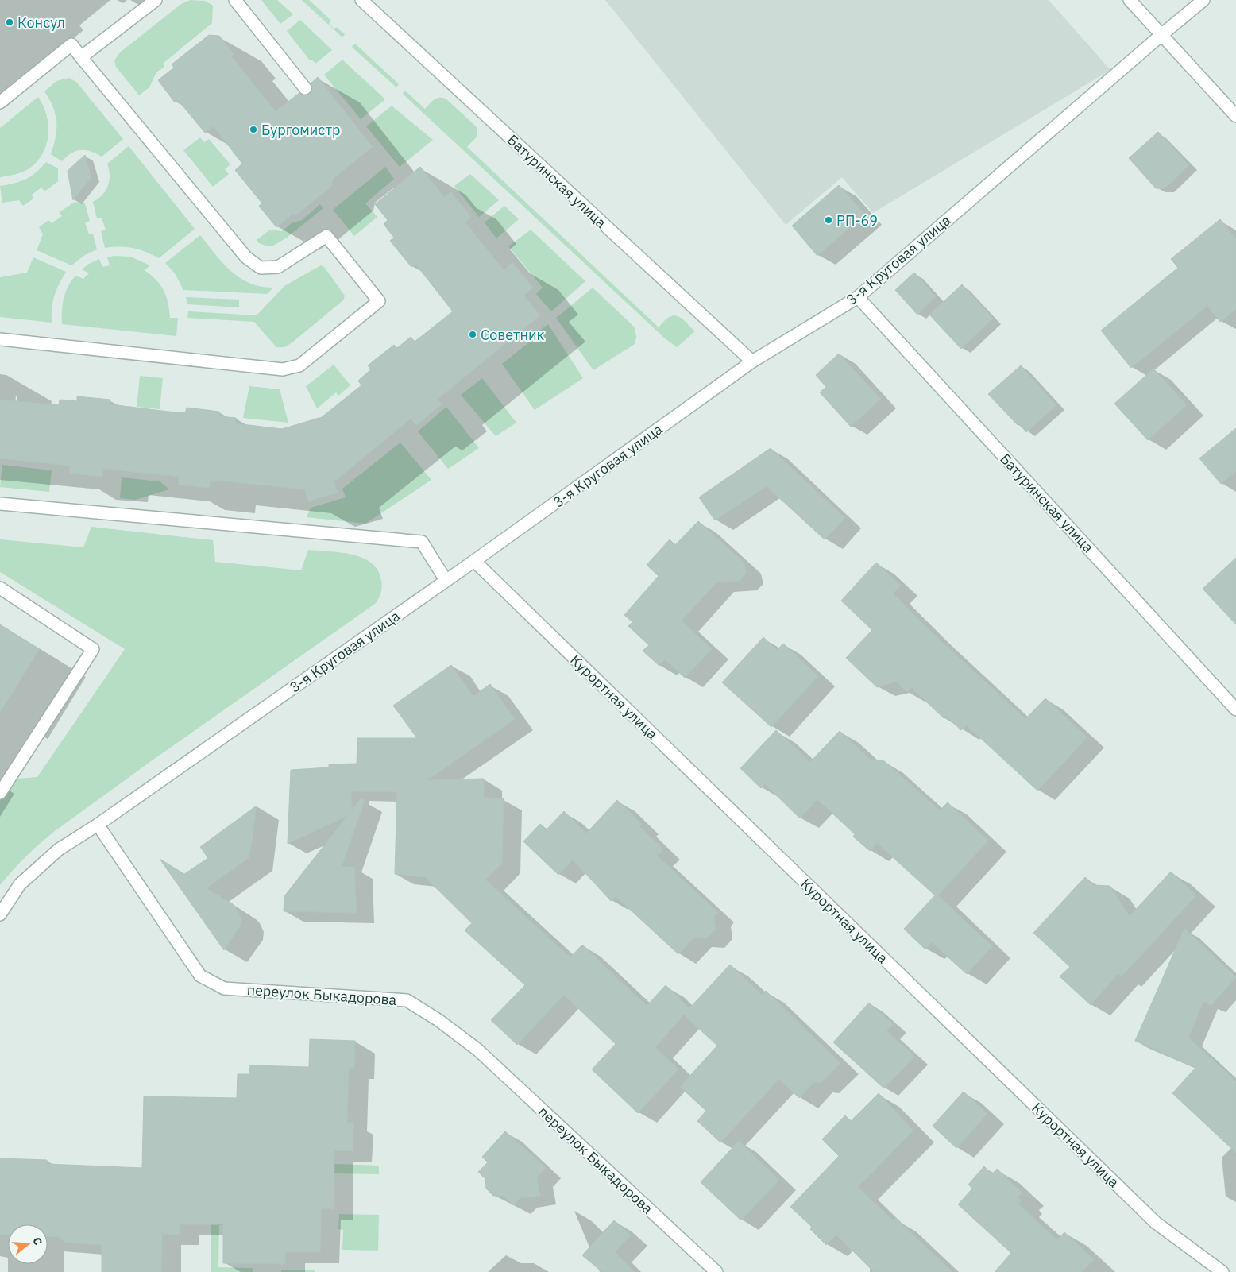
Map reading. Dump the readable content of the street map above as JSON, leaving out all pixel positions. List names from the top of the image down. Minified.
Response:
{"streets":{"street":["Батуринская улица","3-я Круговая улица","Курортная улица","переулок Быкадорова"]},"crossings":[["Батуринская улица","3-я Круговая улица"],["3-я Круговая улица","Курортная улица"],["3-я Круговая улица","переулок Быкадорова"]],"places":["Консул","Бургомистр","РП-69","Советник"],"north":"right"}
